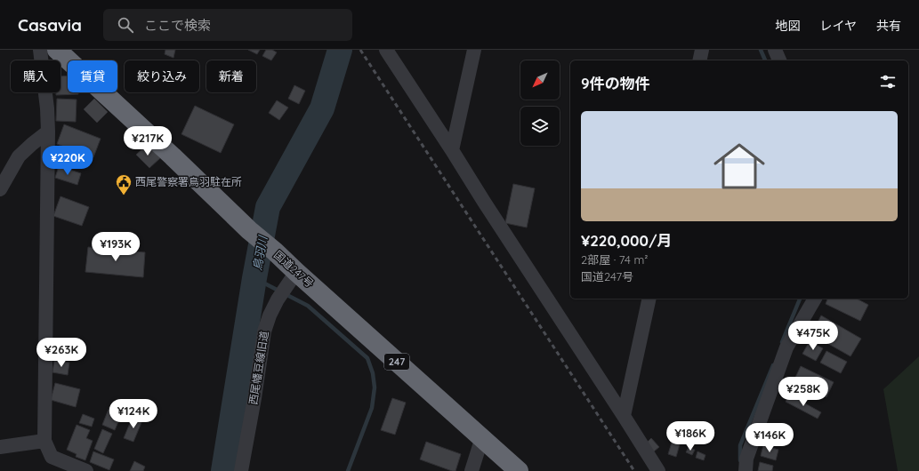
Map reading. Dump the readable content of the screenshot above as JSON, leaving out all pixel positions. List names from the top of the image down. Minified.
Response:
{"streets":{"highway":["国道247号","247"],"street":["西尾幡豆線旧道"]},"crossings":[["国道247号","西尾幡豆線旧道"]],"water":["鳥羽川"],"places":{"public building":["西尾警察署鳥羽駐在所"]},"north":"bottom left","page":{"header":"Casavia","search":"ここで検索","nav":["地図","レイヤ","共有"],"chip":["購入","賃貸","絞り込み","新着"],"heading":"9件の物件","list":[{"name":"¥220,000/月","note":"2部屋 · 74 m² · 国道247号"}],"price":["¥217K","¥220K","¥193K","¥475K","¥263K","¥258K","¥124K","¥186K","¥146K"]}}
